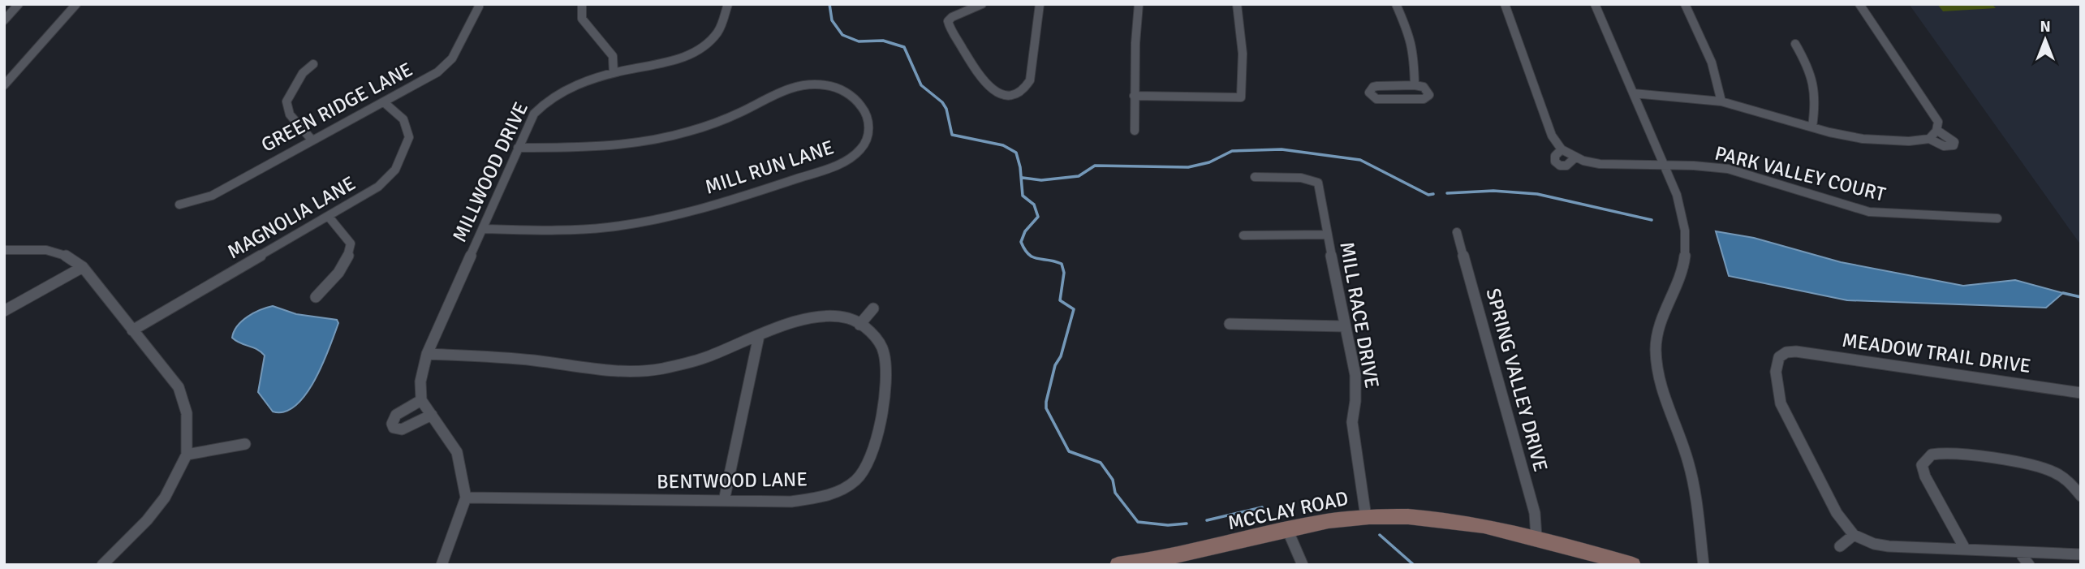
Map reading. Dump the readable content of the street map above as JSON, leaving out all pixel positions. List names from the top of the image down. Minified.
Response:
{"streets":{"main road":["MCCLAY ROAD"],"street":["GREEN RIDGE LANE","MILL RUN LANE","MILLWOOD DRIVE","PARK VALLEY COURT","MAGNOLIA LANE","MILL RACE DRIVE","MEADOW TRAIL DRIVE","SPRING VALLEY DRIVE","BENTWOOD LANE"]},"crossings":[["GREEN RIDGE LANE","MAGNOLIA LANE"],["MILL RUN LANE","MILLWOOD DRIVE"],["MILL RACE DRIVE","MCCLAY ROAD"],["SPRING VALLEY DRIVE","MCCLAY ROAD"]],"north":"top"}
